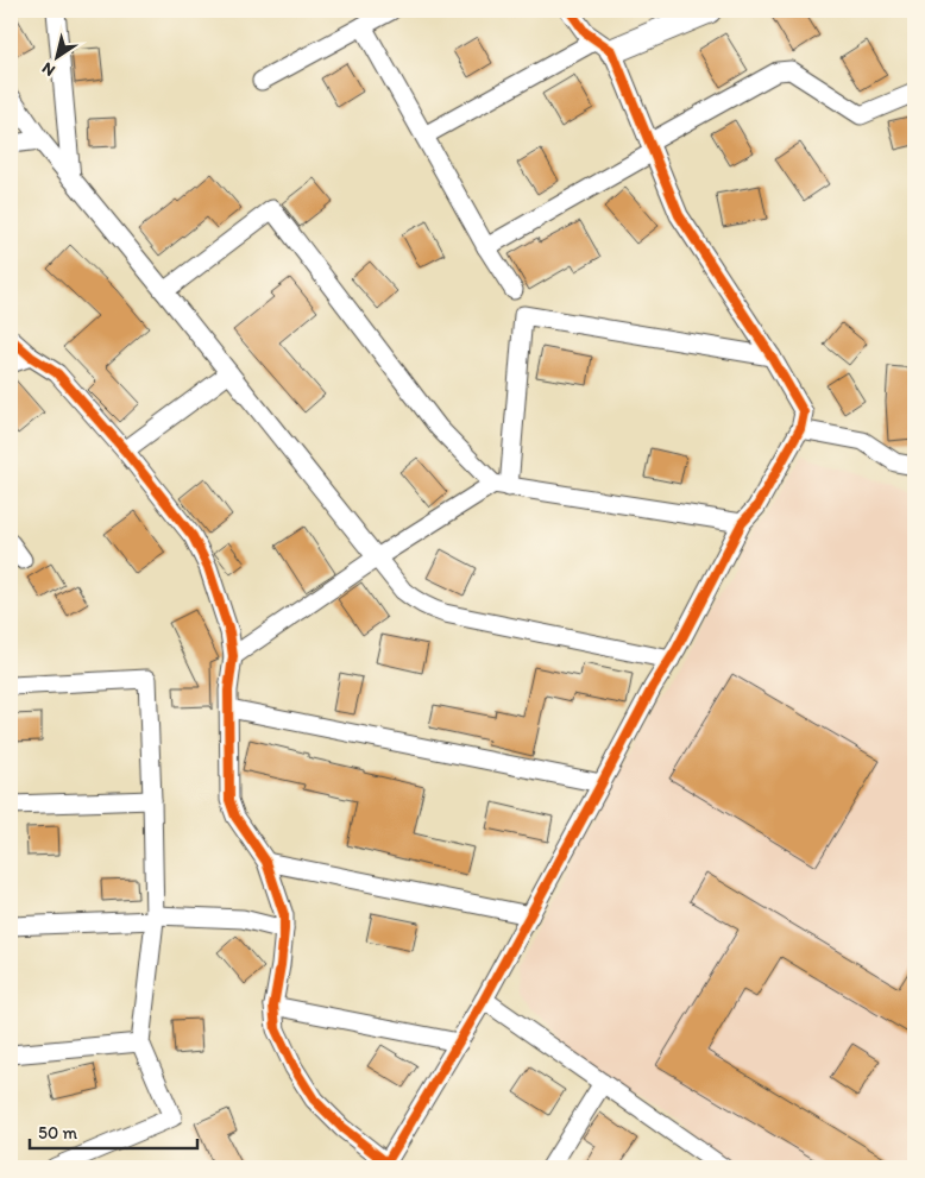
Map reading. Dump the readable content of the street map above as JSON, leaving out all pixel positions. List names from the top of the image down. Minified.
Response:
{"scale_bar":"50 m","north":"bottom left"}
